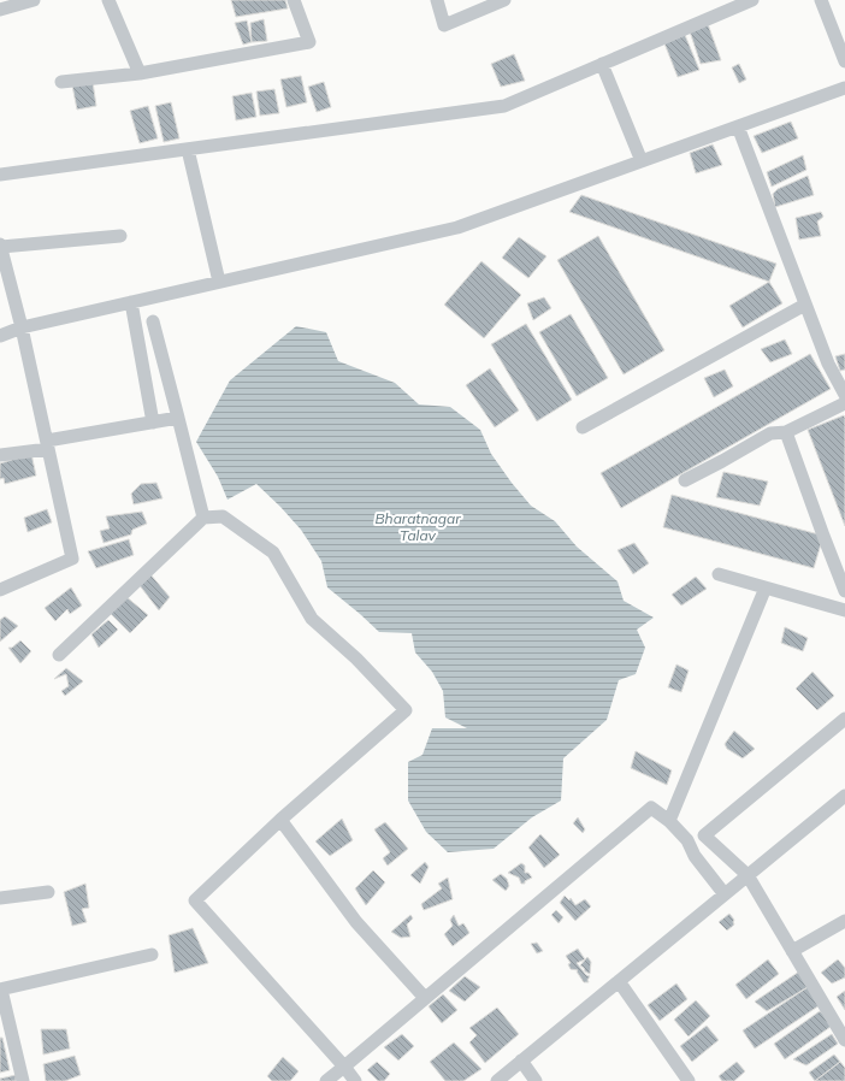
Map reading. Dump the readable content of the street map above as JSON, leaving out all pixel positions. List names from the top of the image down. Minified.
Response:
{"water":["Bharatnagar Talav"]}
